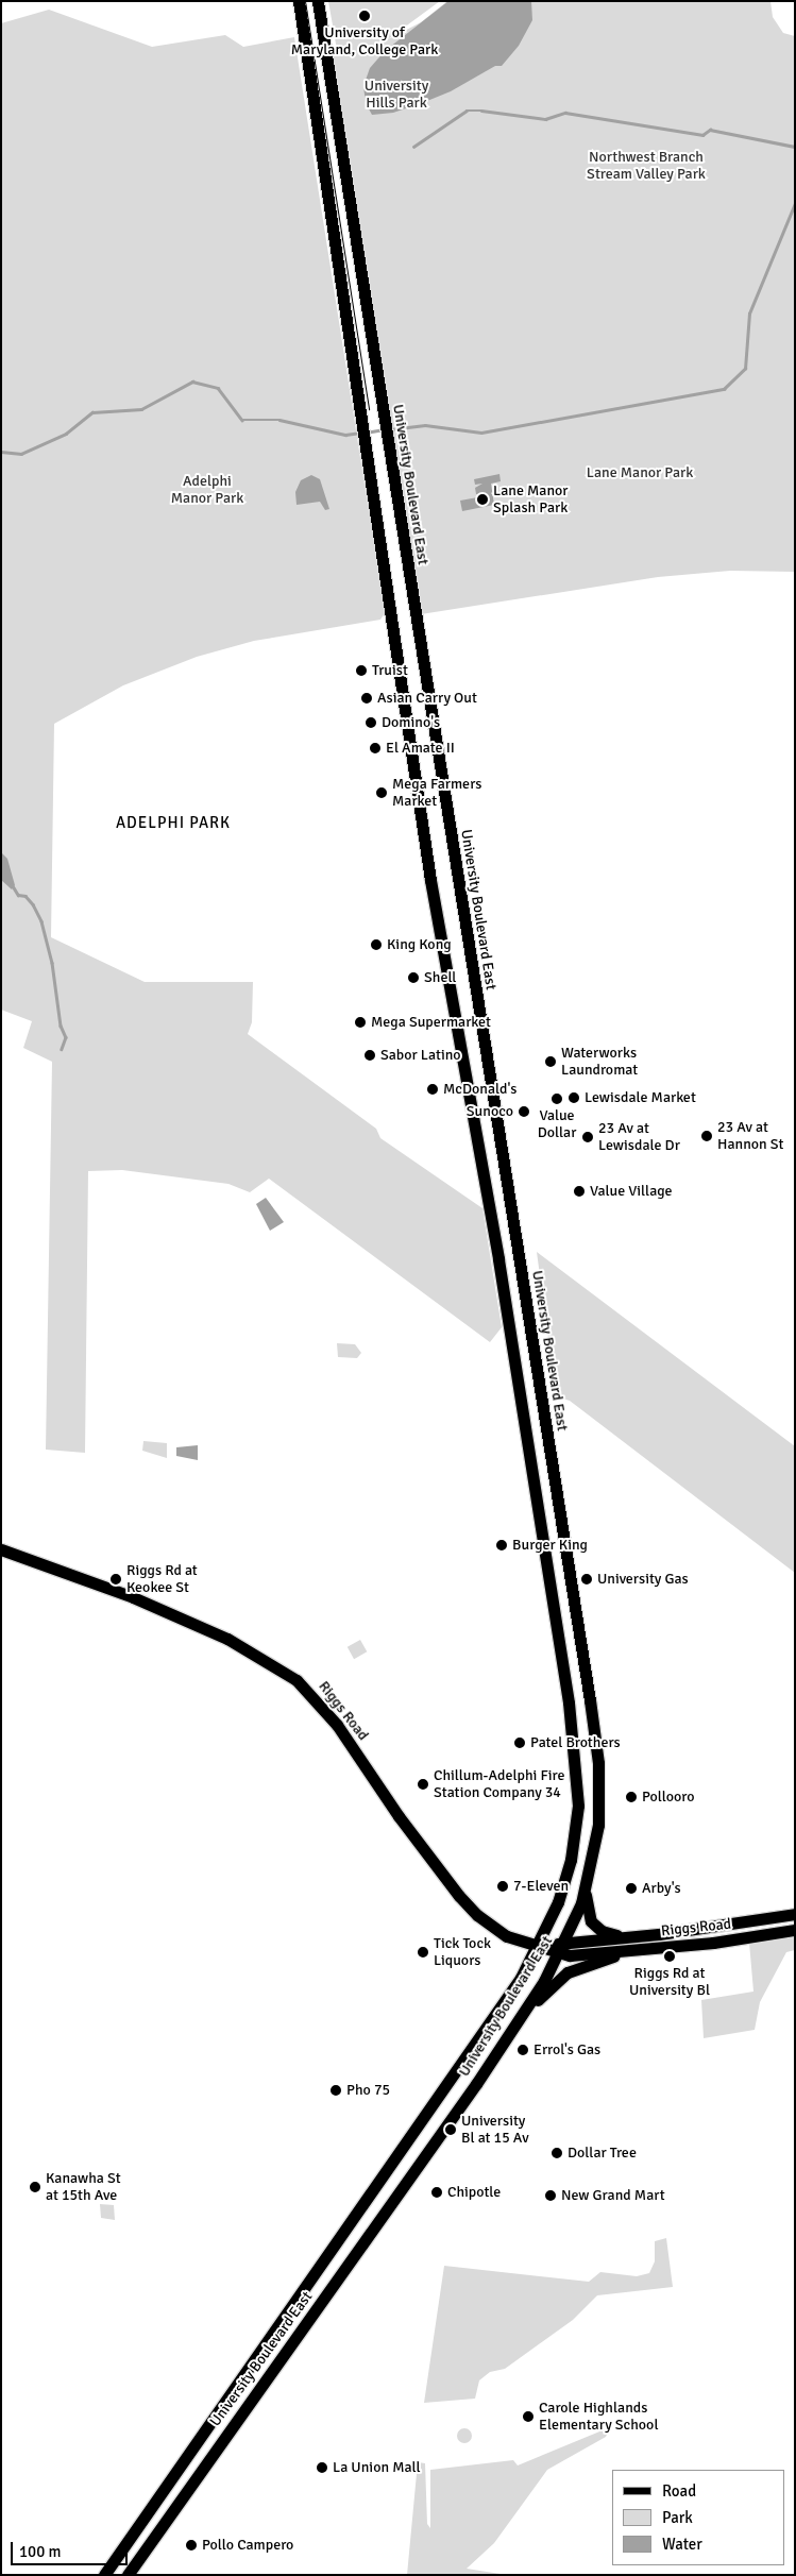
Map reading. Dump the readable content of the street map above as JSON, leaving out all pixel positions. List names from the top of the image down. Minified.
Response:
{"streets":{"main road":["University Boulevard East","Riggs Road"]},"crossings":[["University Boulevard East","Riggs Road"]],"districts":["ADELPHI PARK"],"parks":["University Hills Park","Northwest Branch Stream Valley Park","Lane Manor Park","Adelphi Manor Park"],"places":["University of Maryland, College Park","Lane Manor Splash Park","Truist","Asian Carry Out","Domino's","El Amate II","Mega Farmers Market","King Kong","Shell","Mega Supermarket","Sabor Latino","Waterworks Laundromat","McDonald's","Lewisdale Market","Value Dollar","Sunoco","23 Av at Hannon St","23 Av at Lewisdale Dr","Value Village","Burger King","Riggs Rd at Keokee St","University Gas","Patel Brothers","Chillum-Adelphi Fire Station Company 34","Pollooro","7-Eleven","Arby's","Tick Tock Liquors","Riggs Rd at University Bl","Errol's Gas","Pho 75","University Bl at 15 Av","Dollar Tree","Kanawha St at 15th Ave","Chipotle","New Grand Mart","Carole Highlands Elementary School","La Union Mall","Pollo Campero"],"legend":["Road","Park","Water"],"scale_bar":"100 m"}
